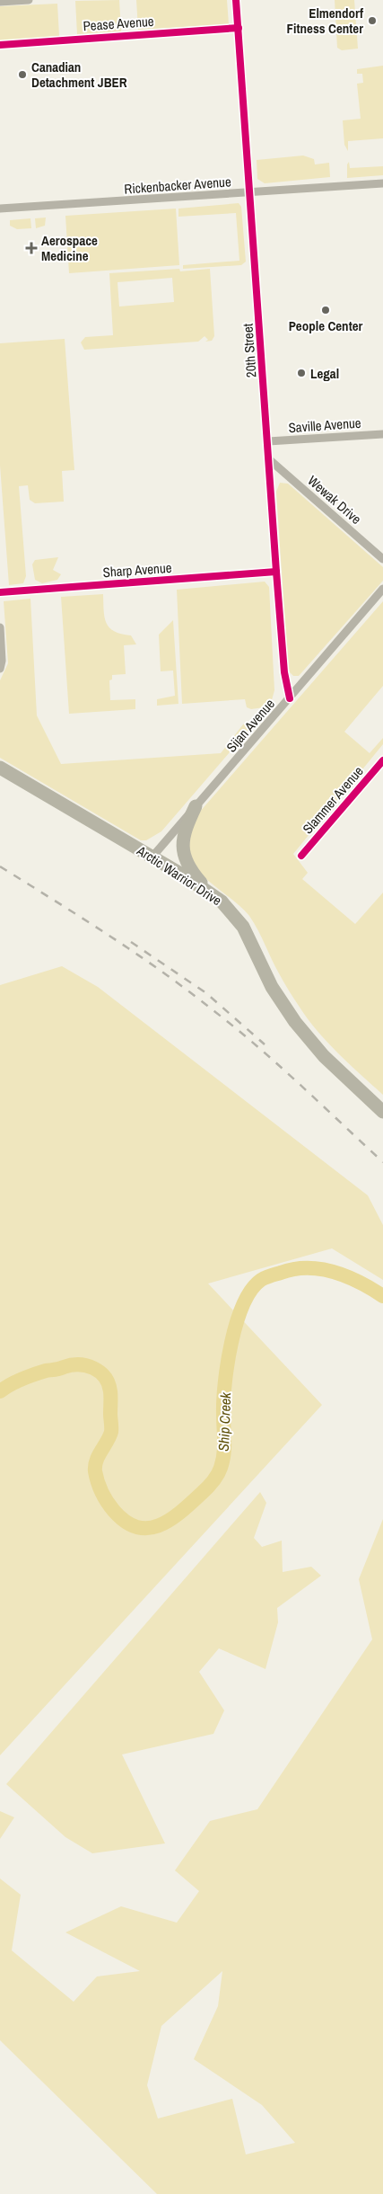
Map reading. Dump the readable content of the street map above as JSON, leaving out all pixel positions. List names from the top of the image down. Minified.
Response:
{"streets":{"main road":["Arctic Warrior Drive"],"street":["Pease Avenue","Rickenbacker Avenue","20th Street","Saville Avenue","Wewak Drive","Sharp Avenue","Sijan Avenue","Slammer Avenue"]},"crossings":[["Pease Avenue","20th Street"],["Rickenbacker Avenue","20th Street"],["20th Street","Saville Avenue"],["20th Street","Wewak Drive"],["20th Street","Sharp Avenue"],["20th Street","Sijan Avenue"],["Sijan Avenue","Arctic Warrior Drive"]],"water":["Ship Creek"],"places":{"other":["Elmendorf Fitness Center","Canadian Detachment JBER","People Center","Legal"],"health":["Aerospace Medicine"]}}
